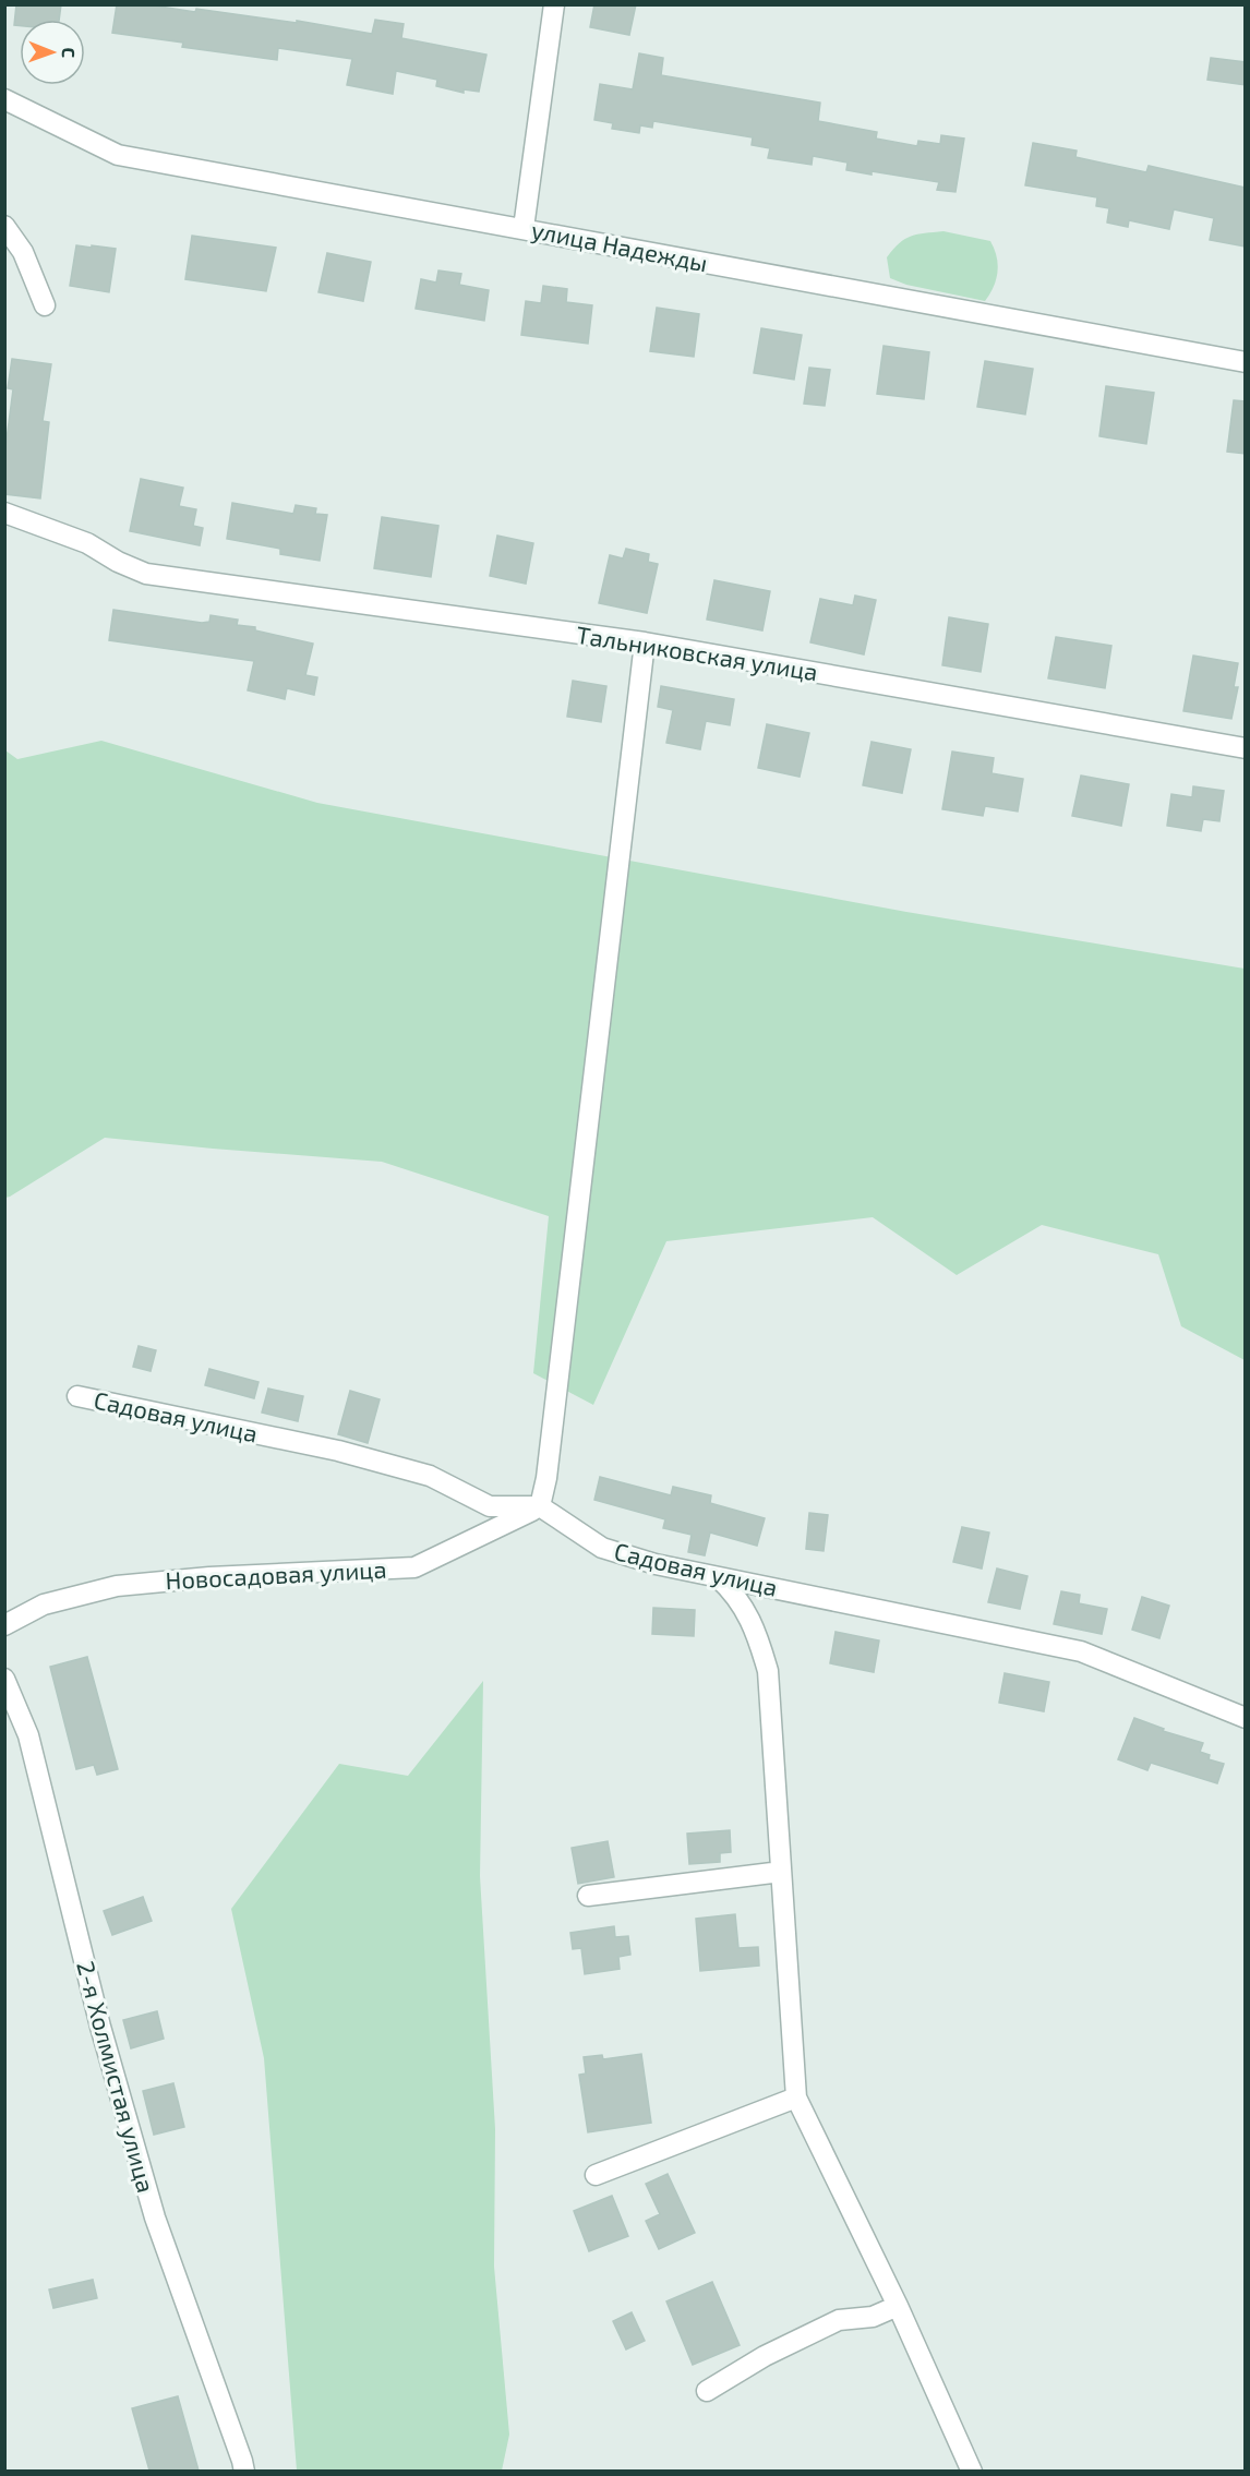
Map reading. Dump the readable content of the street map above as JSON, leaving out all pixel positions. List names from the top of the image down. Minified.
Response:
{"streets":{"street":["улица Надежды","Тальниковская улица","Садовая улица","Новосадовая улица","2-я Холмистая улица"]},"crossings":[["Садовая улица","Новосадовая улица"]],"north":"right"}
